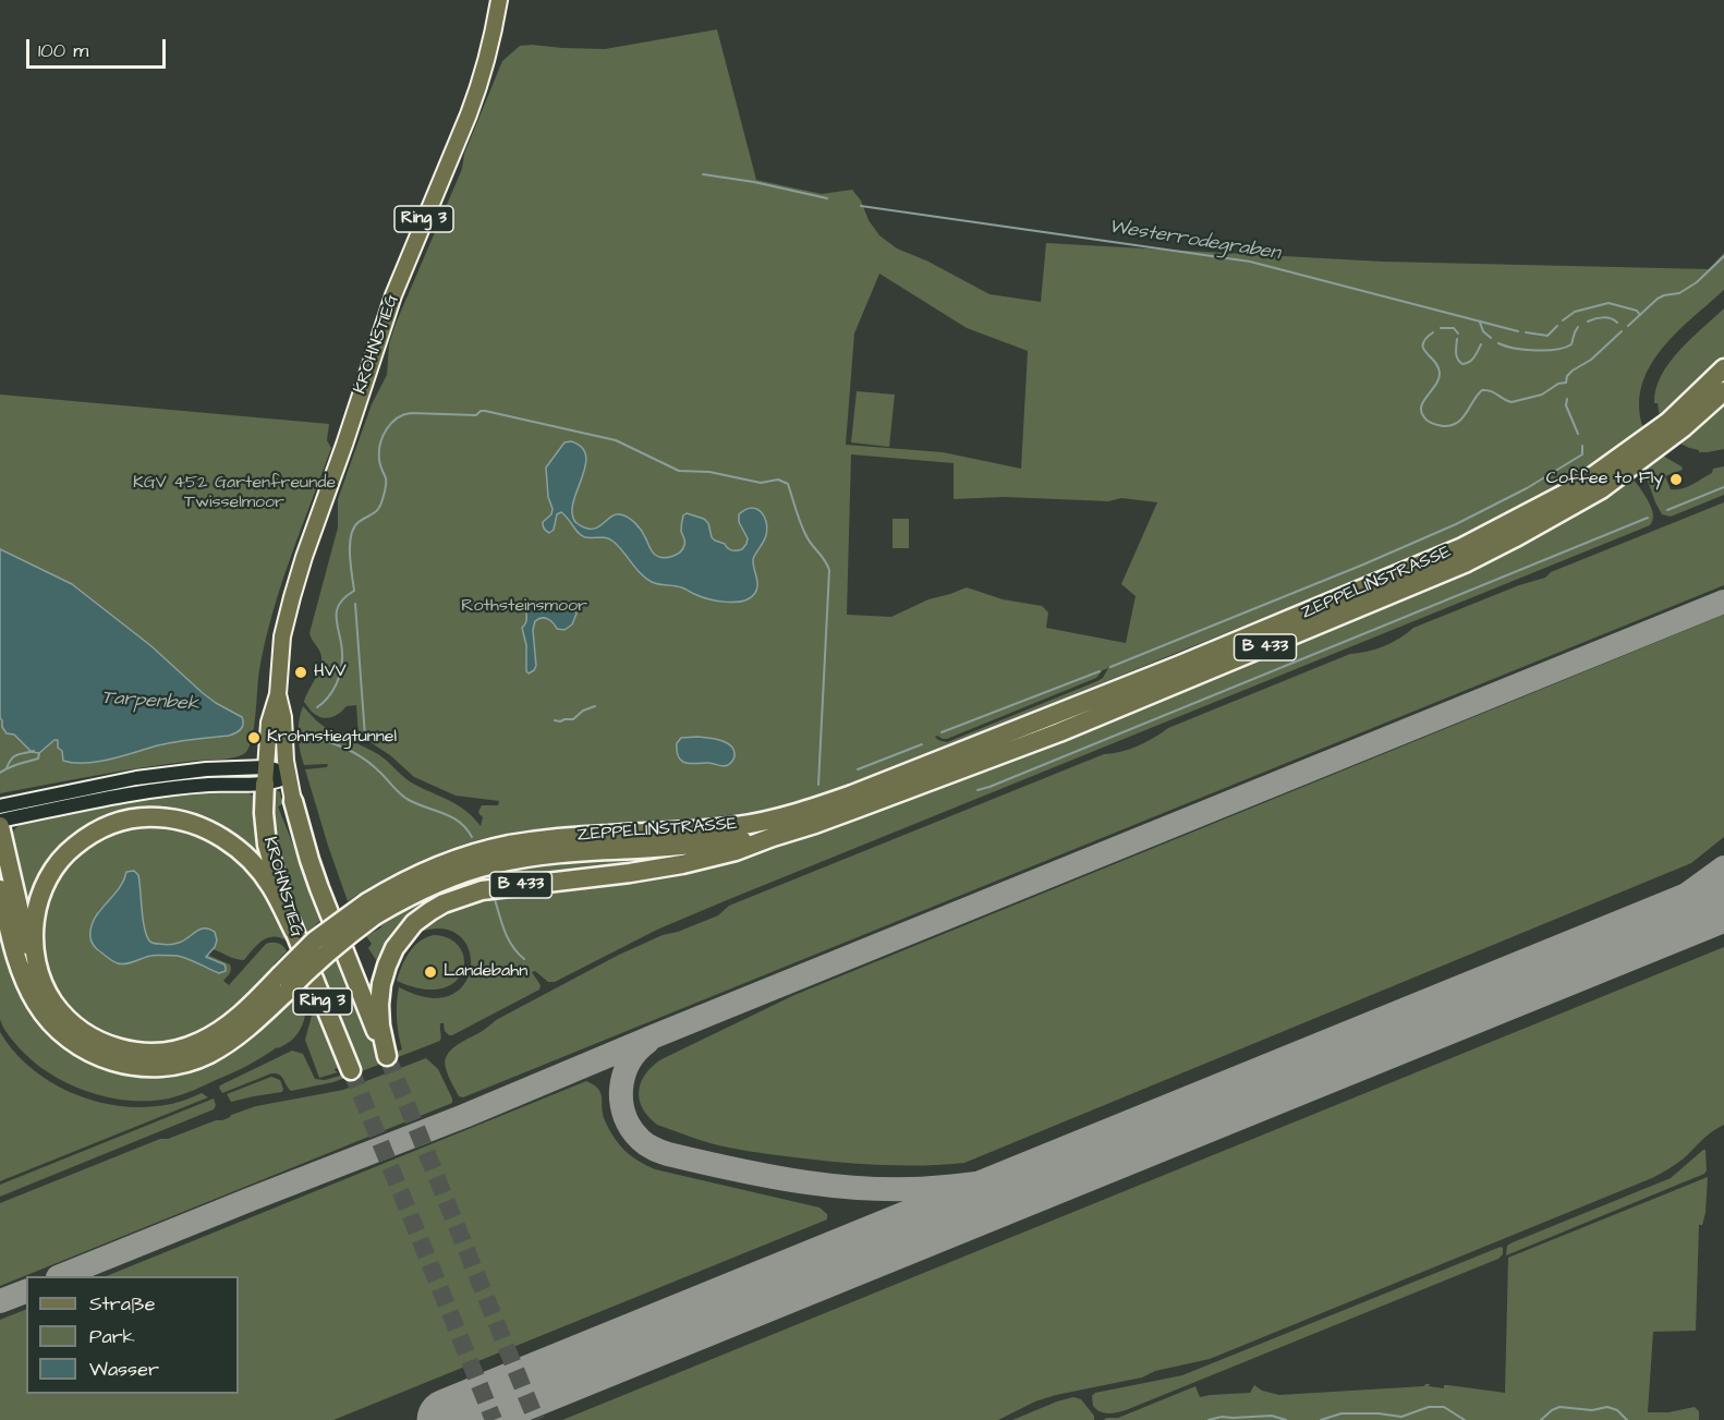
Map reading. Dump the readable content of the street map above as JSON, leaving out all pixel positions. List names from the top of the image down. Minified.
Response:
{"streets":{"highway":["Ring 3","KROHNSTIEG","ZEPPELINSTRASSE","B 433"]},"crossings":[["KROHNSTIEG","B 433"],["ZEPPELINSTRASSE","B 433"]],"water":["Westerrodegraben","Tarpenbek"],"parks":["KGV 452 Gartenfreunde Twisselmoor","Rothsteinsmoor"],"places":["Coffee to Fly","HVV","Krohnstiegtunnel","Landebahn"],"legend":["Straße","Park","Wasser"],"scale_bar":"100 m"}
